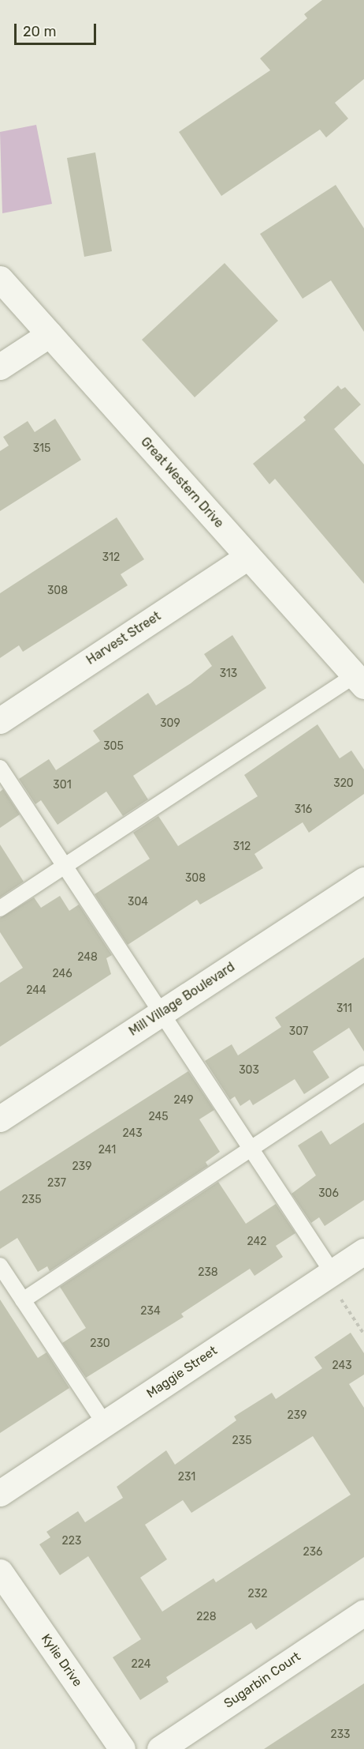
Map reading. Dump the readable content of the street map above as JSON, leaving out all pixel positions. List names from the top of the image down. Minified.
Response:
{"streets":{"street":["Great Western Drive","Harvest Street","Mill Village Boulevard","Maggie Street","Kylie Drive","Sugarbin Court"]},"crossings":[["Great Western Drive","Harvest Street"]],"house_numbers":["315","312","308","313","309","305","320","301","316","312","308","304","248","246","244","311","307","303","249","245","243","241","239","237","306","235","242","238","234","230","243","239","235","231","223","236","232","228","224","233"],"scale_bar":"20 m"}
